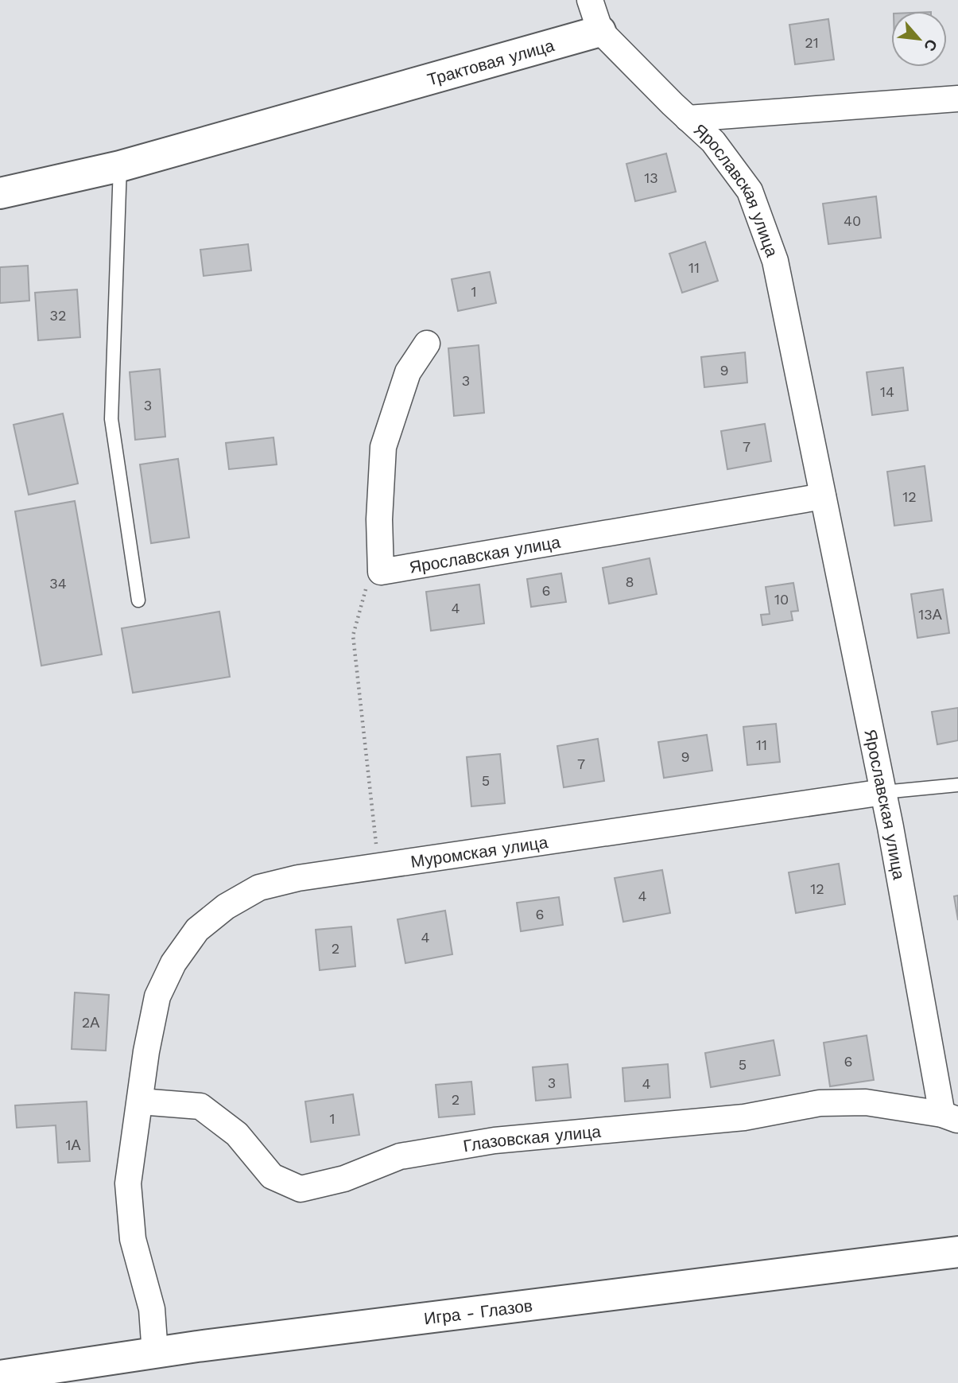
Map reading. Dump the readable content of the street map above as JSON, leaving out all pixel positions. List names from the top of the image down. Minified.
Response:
{"streets":{"main road":["Трактовая улица","Игра - Глазов"],"street":["Ярославская улица","Муромская улица","Глазовская улица"]},"crossings":[["Ярославская улица","Муромская улица"],["Ярославская улица","Глазовская улица"],["Муромская улица","Глазовская улица"],["Муромская улица","Игра - Глазов"]],"house_numbers":["21","13","40","11","1","32","9","3","14","3","7","12","8","34","6","10","4","13А","11","9","7","5","12","4","6","4","2","2А","6","5","3","4","2","1","1А"],"north":"bottom right"}
